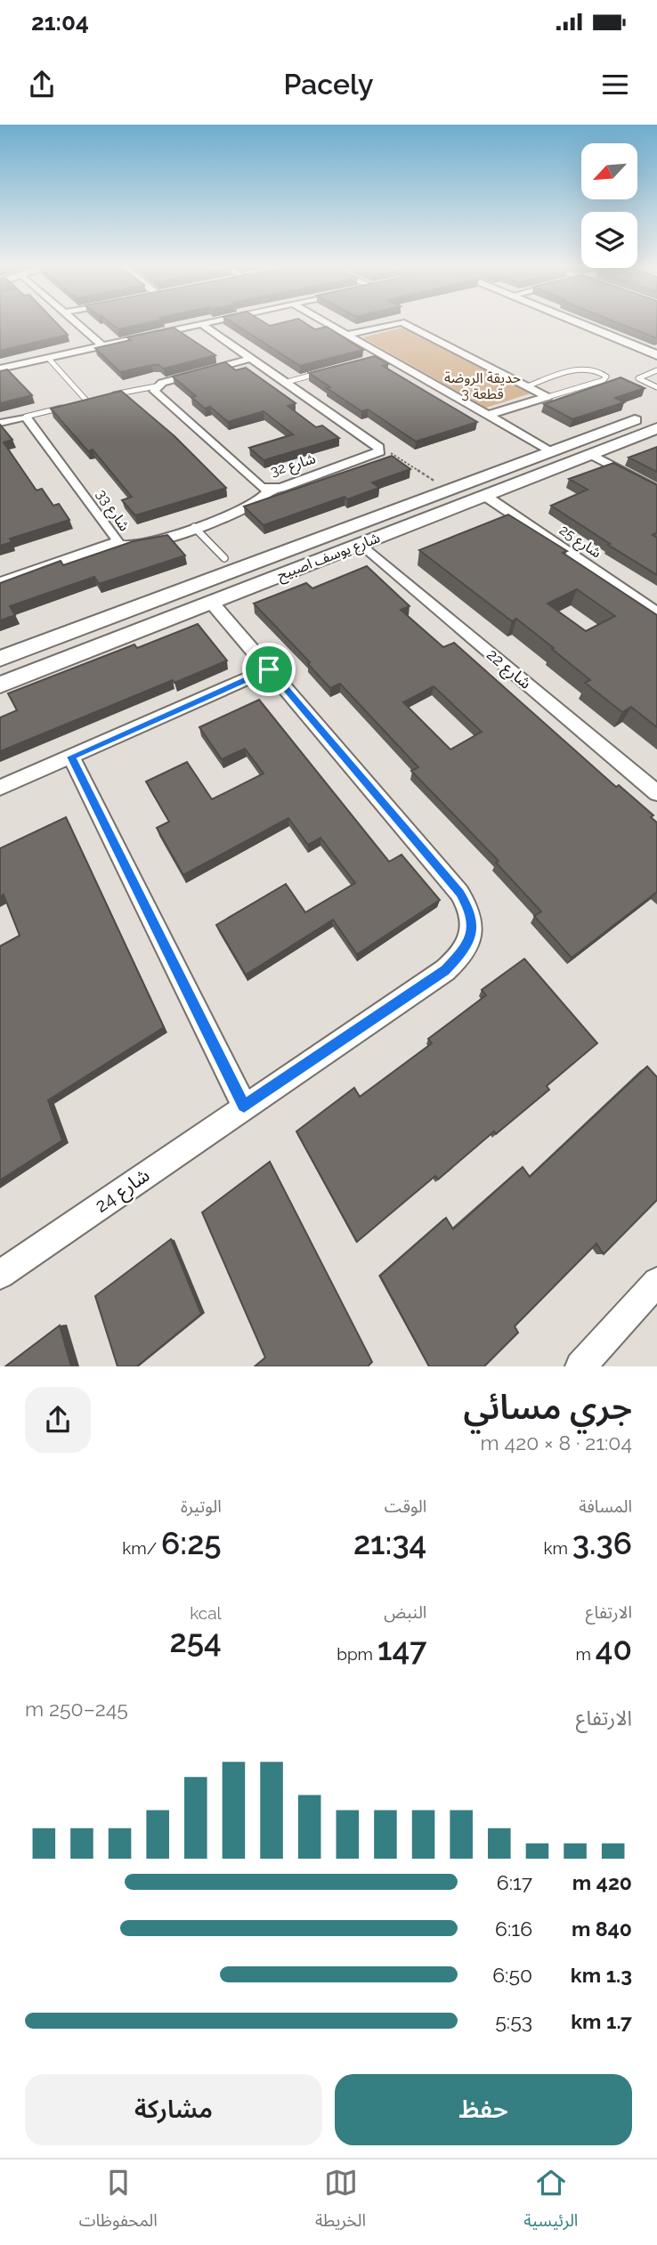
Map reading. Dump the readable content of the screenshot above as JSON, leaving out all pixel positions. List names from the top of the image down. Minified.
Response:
{"streets":{"street":["شارع 32","شارع 33","شارع 25","شارع يوسف اصبيح","شارع 22","شارع 24"]},"crossings":[["شارع 25","شارع يوسف اصبيح"],["شارع يوسف اصبيح","شارع 22"],["شارع يوسف اصبيح","شارع 24"]],"parks":["حديقة الروضة قطعة 3"],"north":"bottom left","page":{"status":"21:04","header":"Pacely","heading":["جري مسائي","21:04 · 8 × 420 m"],"stats":[["المسافة","3.36 km"],["الوقت","21:34"],["الوتيرة","6:25 /km"],["الارتفاع","40 m"],["النبض","147 bpm"],["kcal","254"]],"chart":["الارتفاع","245–250 m"],"list":[{"name":"420 m","note":"6:17"},{"name":"840 m","note":"6:16"},{"name":"1.3 km","note":"6:50"},{"name":"1.7 km","note":"5:53"}],"buttons":["حفظ","مشاركة"],"tabs":["الرئيسية","الخريطة","المحفوظات"]}}
